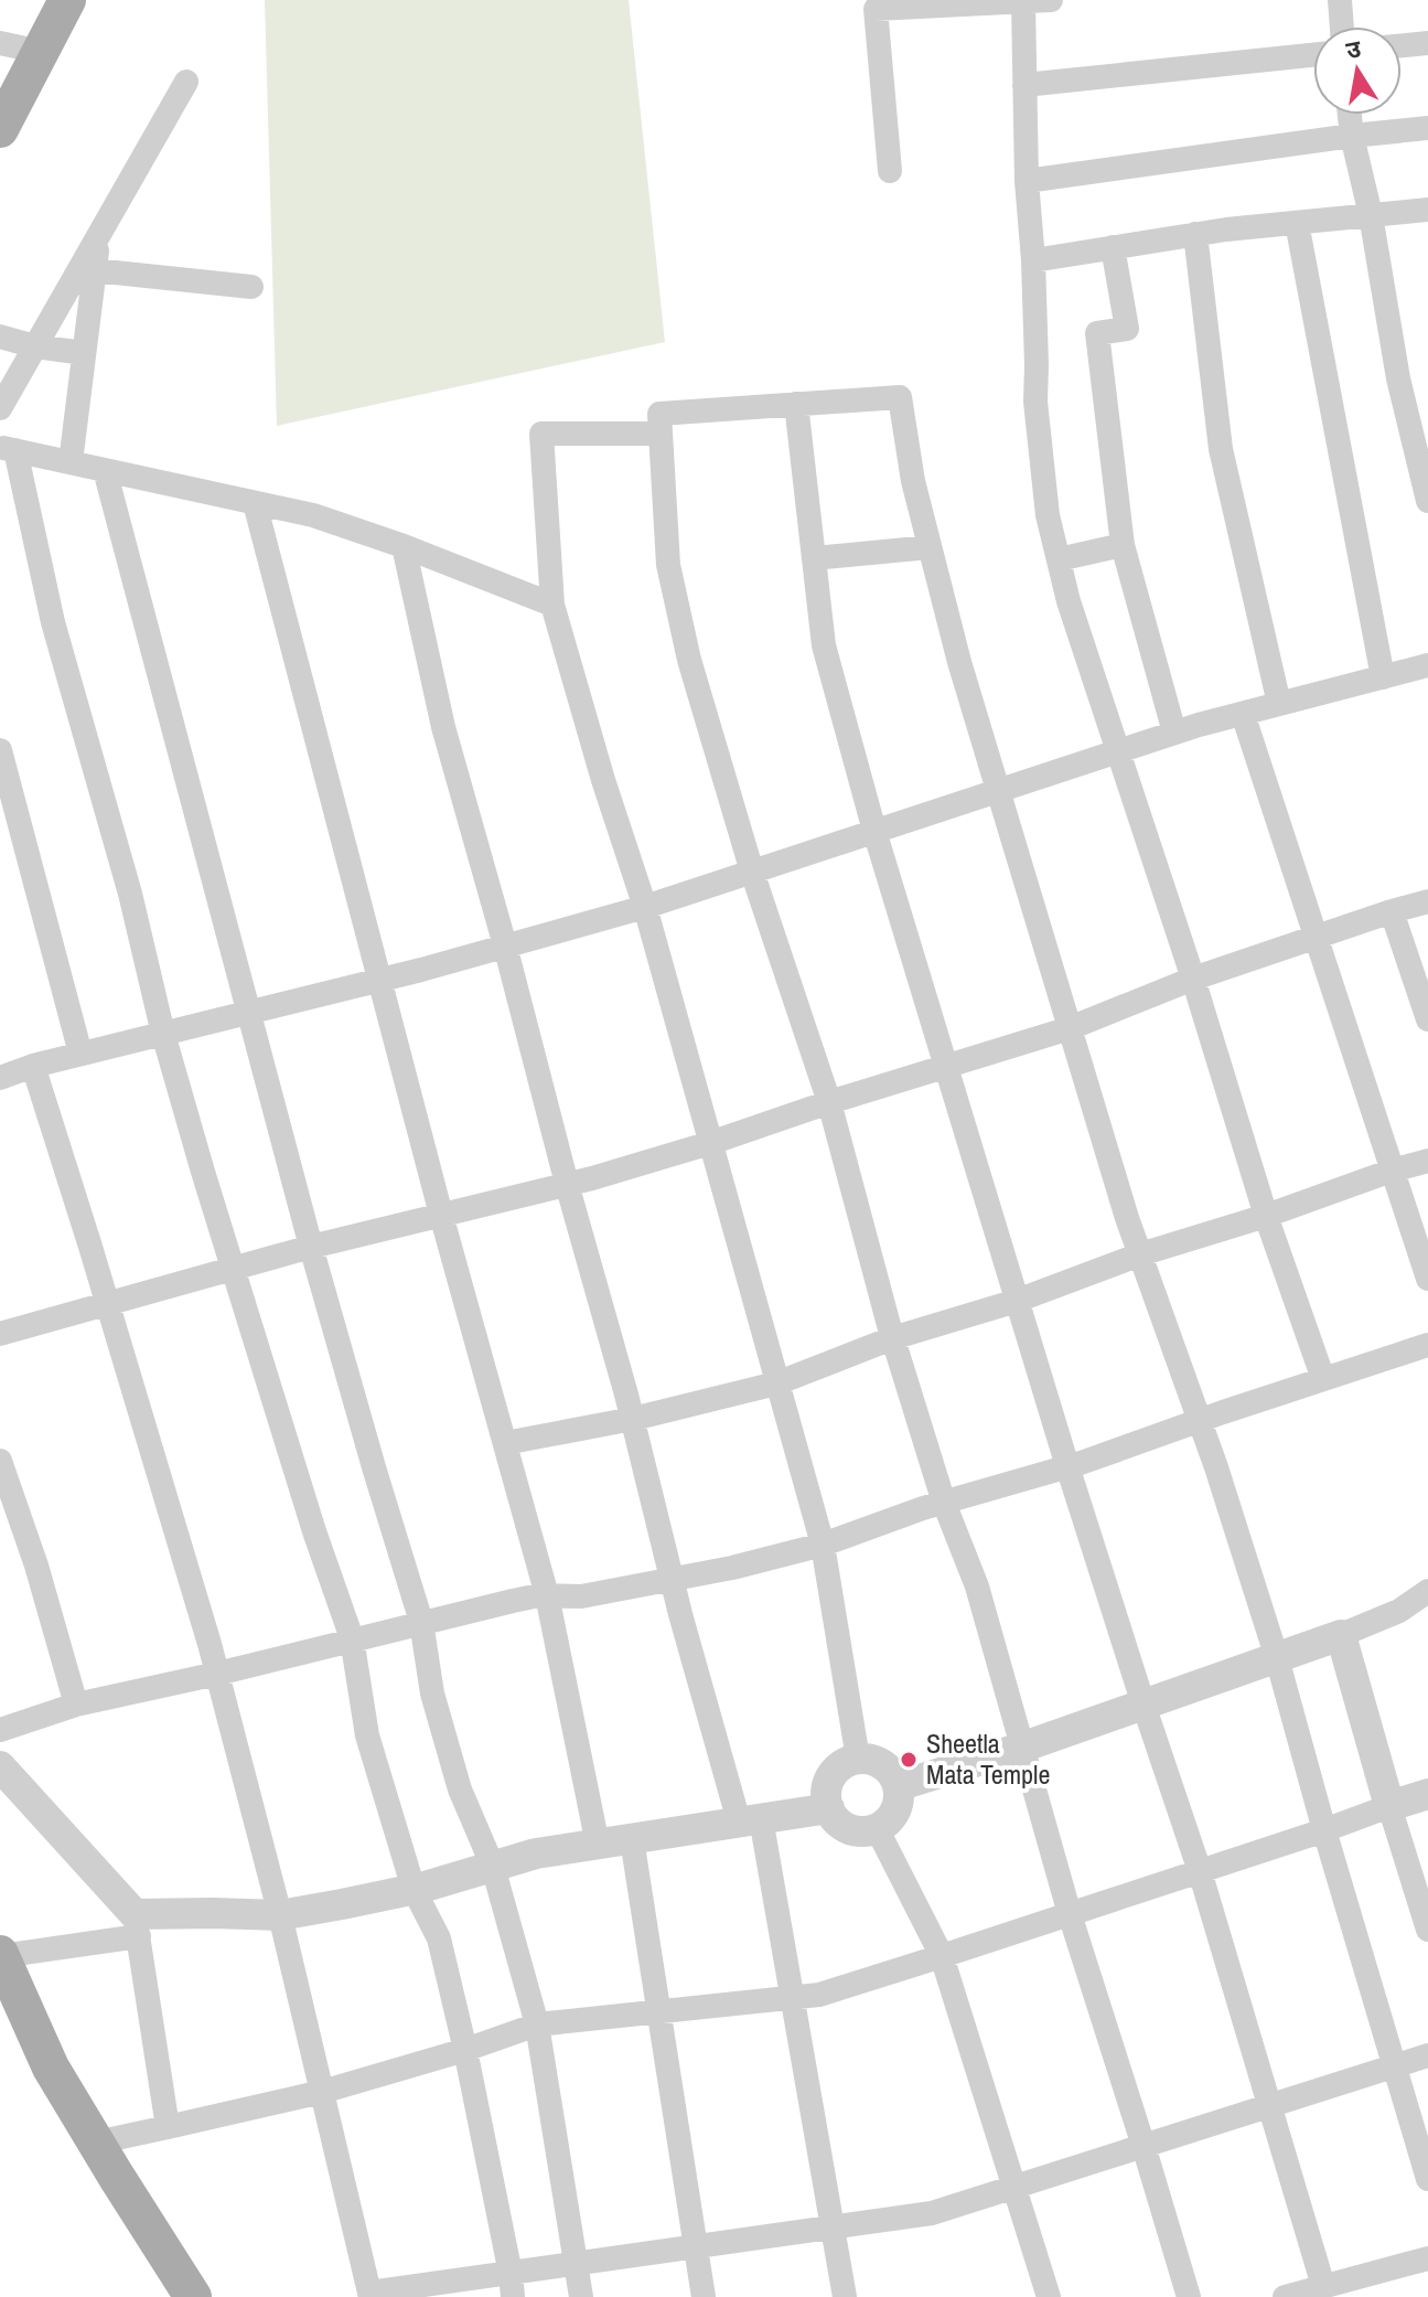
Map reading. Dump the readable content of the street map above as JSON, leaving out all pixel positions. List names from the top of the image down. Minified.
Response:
{"places":["Sheetla Mata Temple"],"north":"top"}
